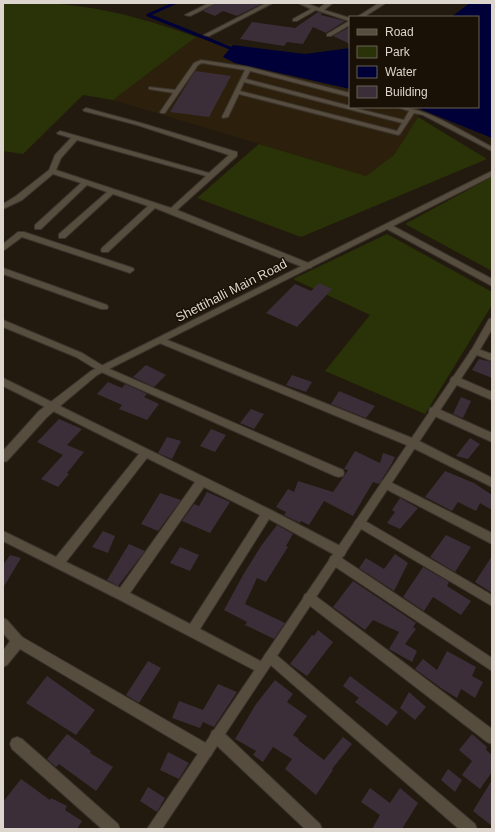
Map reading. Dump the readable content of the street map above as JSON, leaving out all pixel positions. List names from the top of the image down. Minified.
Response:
{"streets":{"street":["Shettihalli Main Road"]},"legend":["Road","Park","Water","Building"]}
